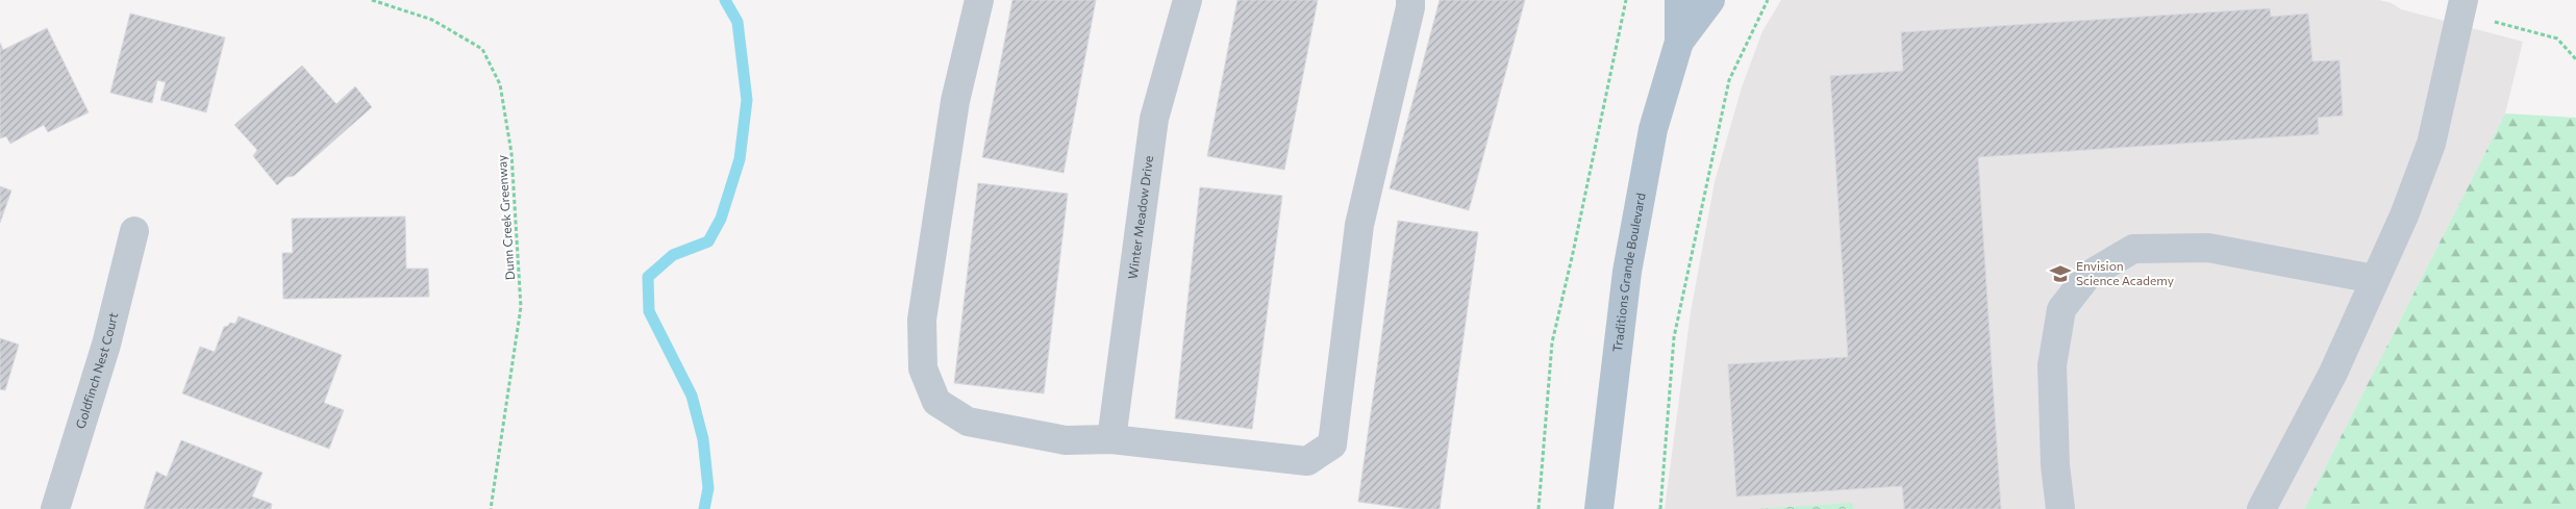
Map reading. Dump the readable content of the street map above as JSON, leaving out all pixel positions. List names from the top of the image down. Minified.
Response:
{"streets":{"main road":["Traditions Grande Boulevard"],"street":["Winter Meadow Drive","Goldfinch Nest Court"],"path":["Dunn Creek Greenway"]},"places":{"school or university":["Envision Science Academy"]}}
